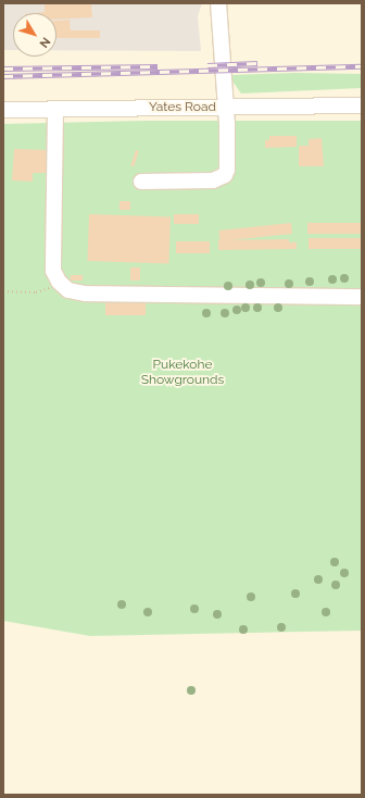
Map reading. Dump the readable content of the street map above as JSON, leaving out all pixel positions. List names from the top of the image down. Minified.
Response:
{"streets":{"street":["Yates Road"]},"parks":["Pukekohe Showgrounds"],"north":"bottom right"}
